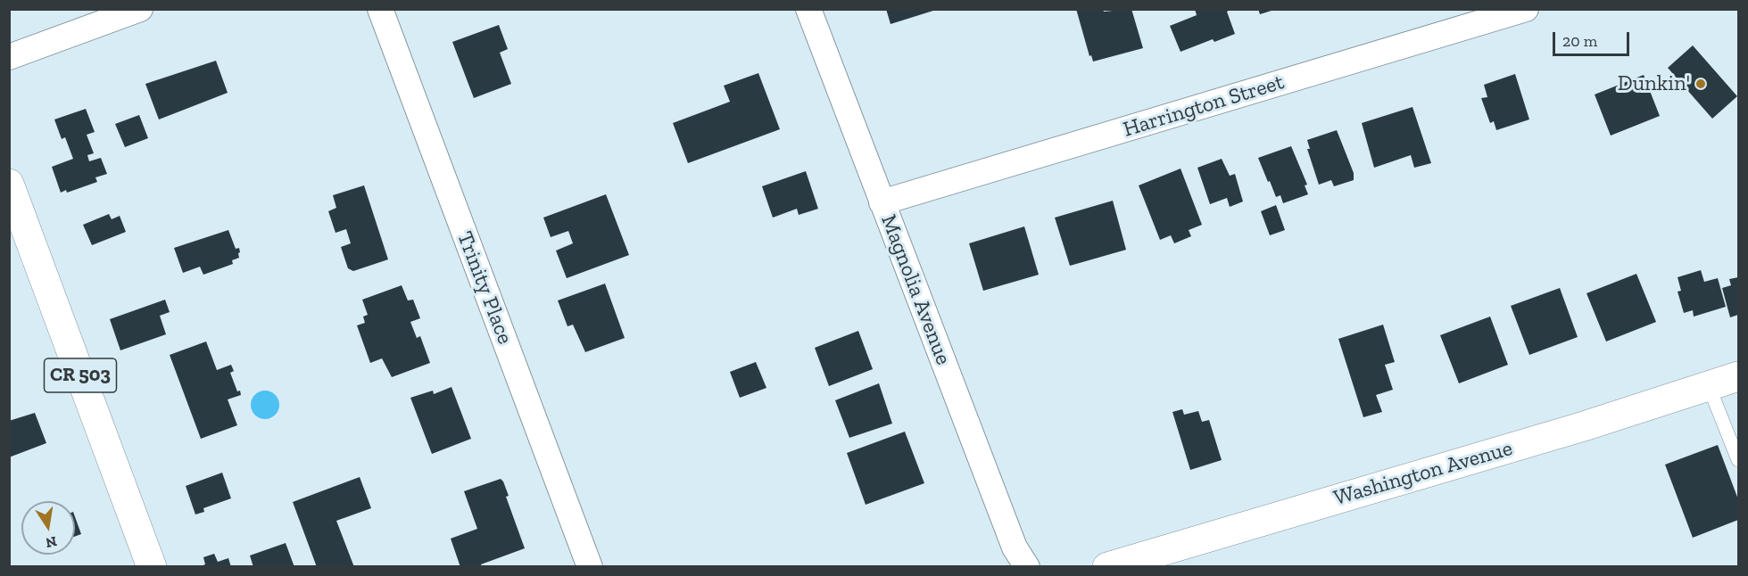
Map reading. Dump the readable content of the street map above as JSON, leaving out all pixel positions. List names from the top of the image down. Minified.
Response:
{"streets":{"street":["Harrington Street","Trinity Place","Magnolia Avenue","CR 503","Washington Avenue"]},"crossings":[["Harrington Street","Magnolia Avenue"]],"places":["Dunkin'"],"scale_bar":"20 m","north":"bottom"}
